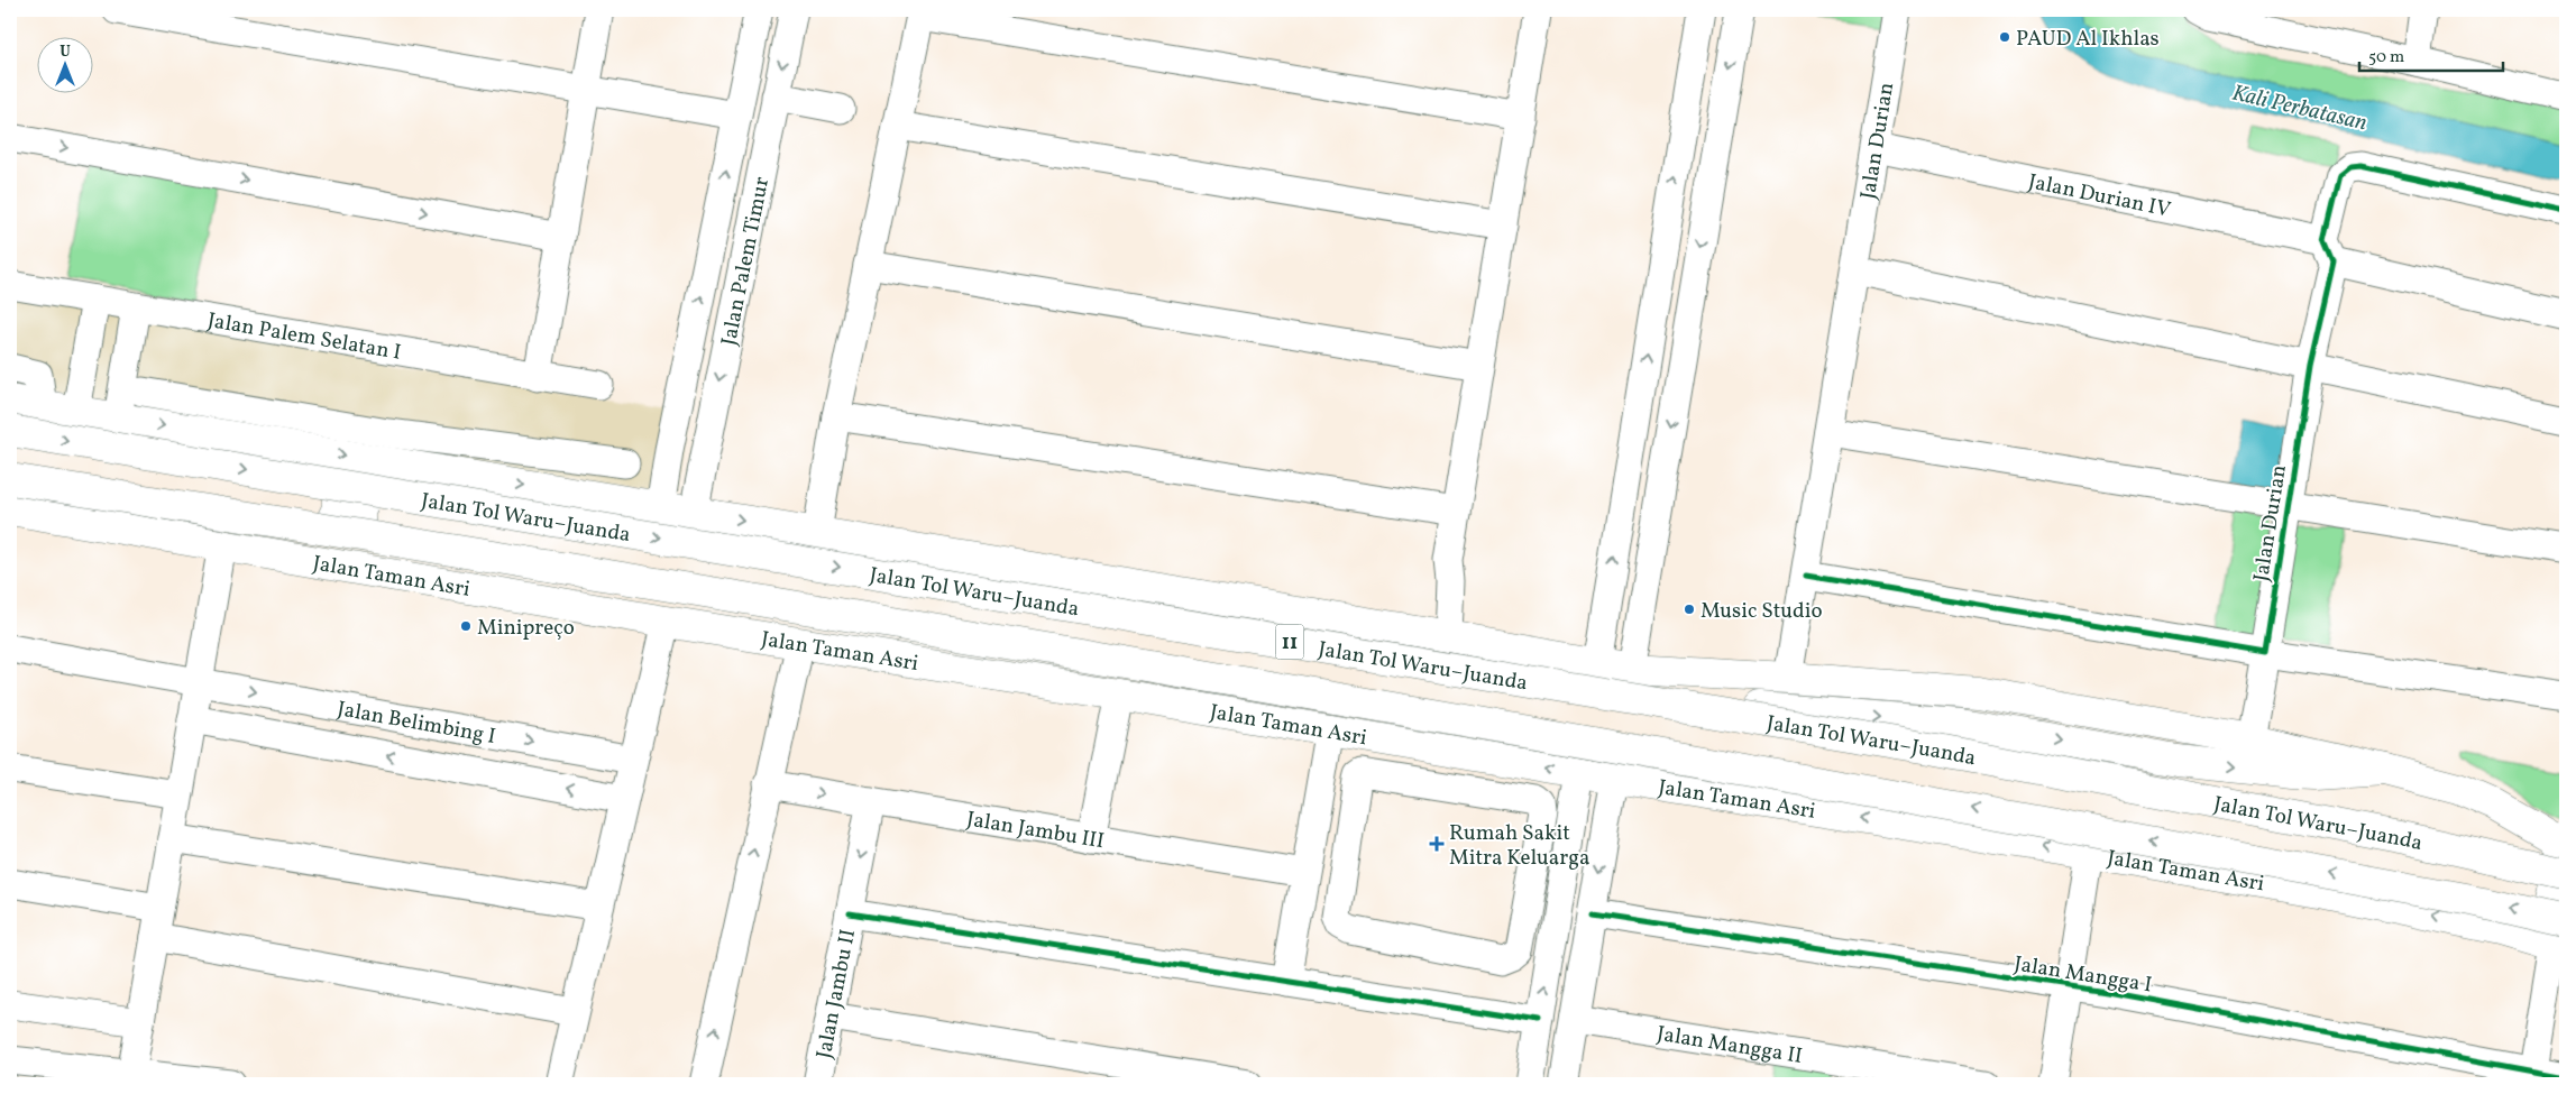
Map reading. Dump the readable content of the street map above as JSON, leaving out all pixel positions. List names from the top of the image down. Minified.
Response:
{"streets":{"main road":["Jalan Tol Waru–Juanda","Jalan Taman Asri","11"],"street":["Jalan Durian","Jalan Durian IV","Jalan Palem Timur","Jalan Palem Selatan I","Jalan Belimbing I","Jalan Jambu III","Jalan Mangga I","Jalan Jambu II","Jalan Mangga II"]},"crossings":[["Jalan Durian","Jalan Durian IV"],["Jalan Taman Asri","11"],["Jalan Jambu III","Jalan Jambu II"]],"water":["Kali Perbatasan"],"places":{"other":["PAUD Al Ikhlas","Music Studio","Minipreço"],"health":["Rumah Sakit Mitra Keluarga"]},"scale_bar":"50 m","north":"top"}
